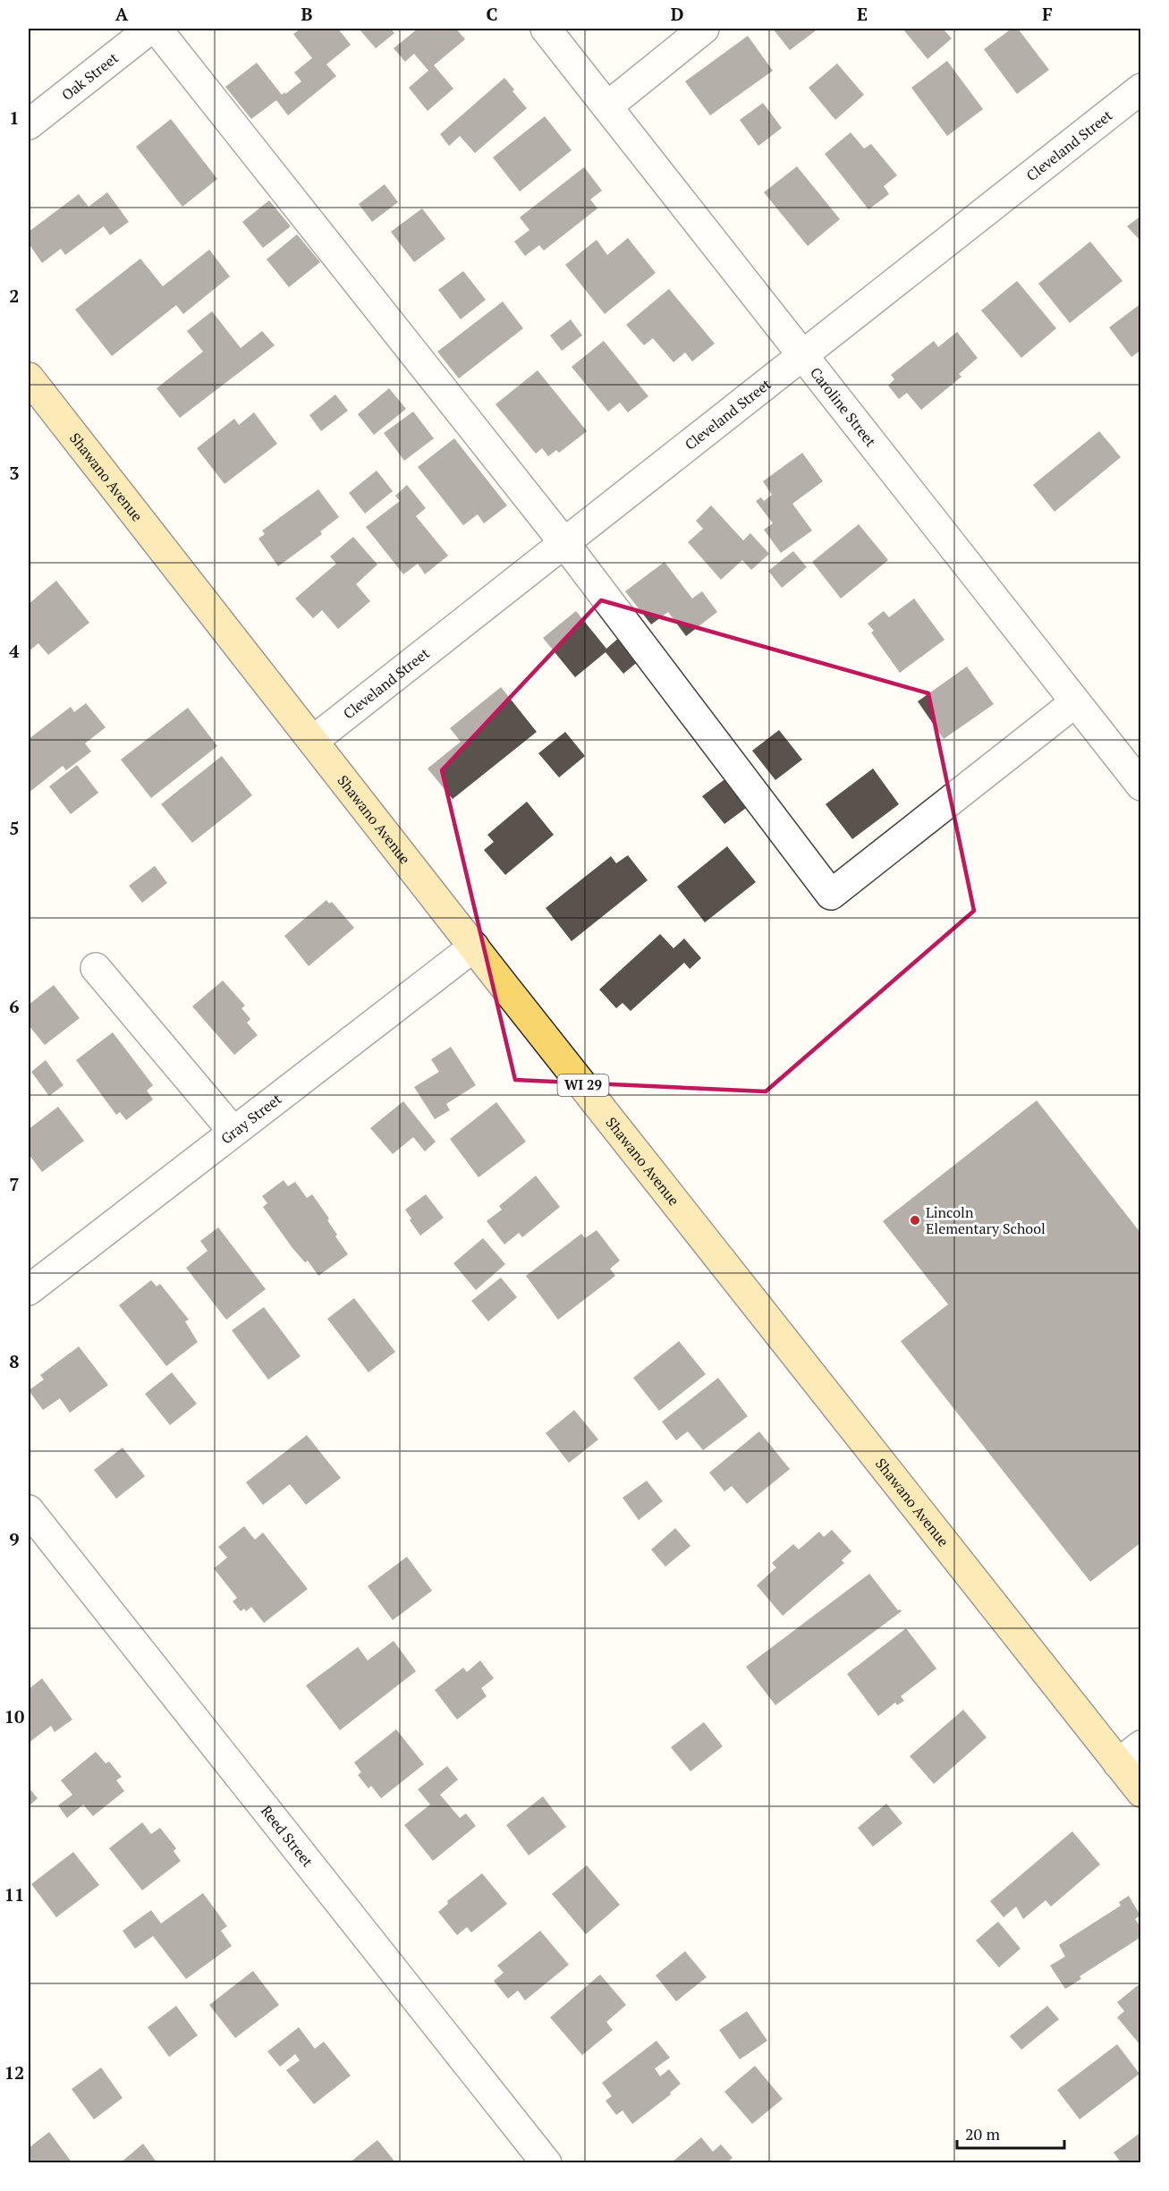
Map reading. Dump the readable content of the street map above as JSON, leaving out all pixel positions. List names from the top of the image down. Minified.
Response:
{"streets":{"main road":["Shawano Avenue","WI 29"],"street":["Oak Street","Cleveland Street","Caroline Street","Gray Street","Reed Street"]},"crossings":[["Cleveland Street","Caroline Street"],["Cleveland Street","Shawano Avenue"],["Shawano Avenue","Gray Street"]],"places":["Lincoln Elementary School"],"scale_bar":"20 m","grid":{"columns":["A","B","C","D","E","F"],"rows":["1","2","3","4","5","6","7","8","9","10","11","12"]}}
